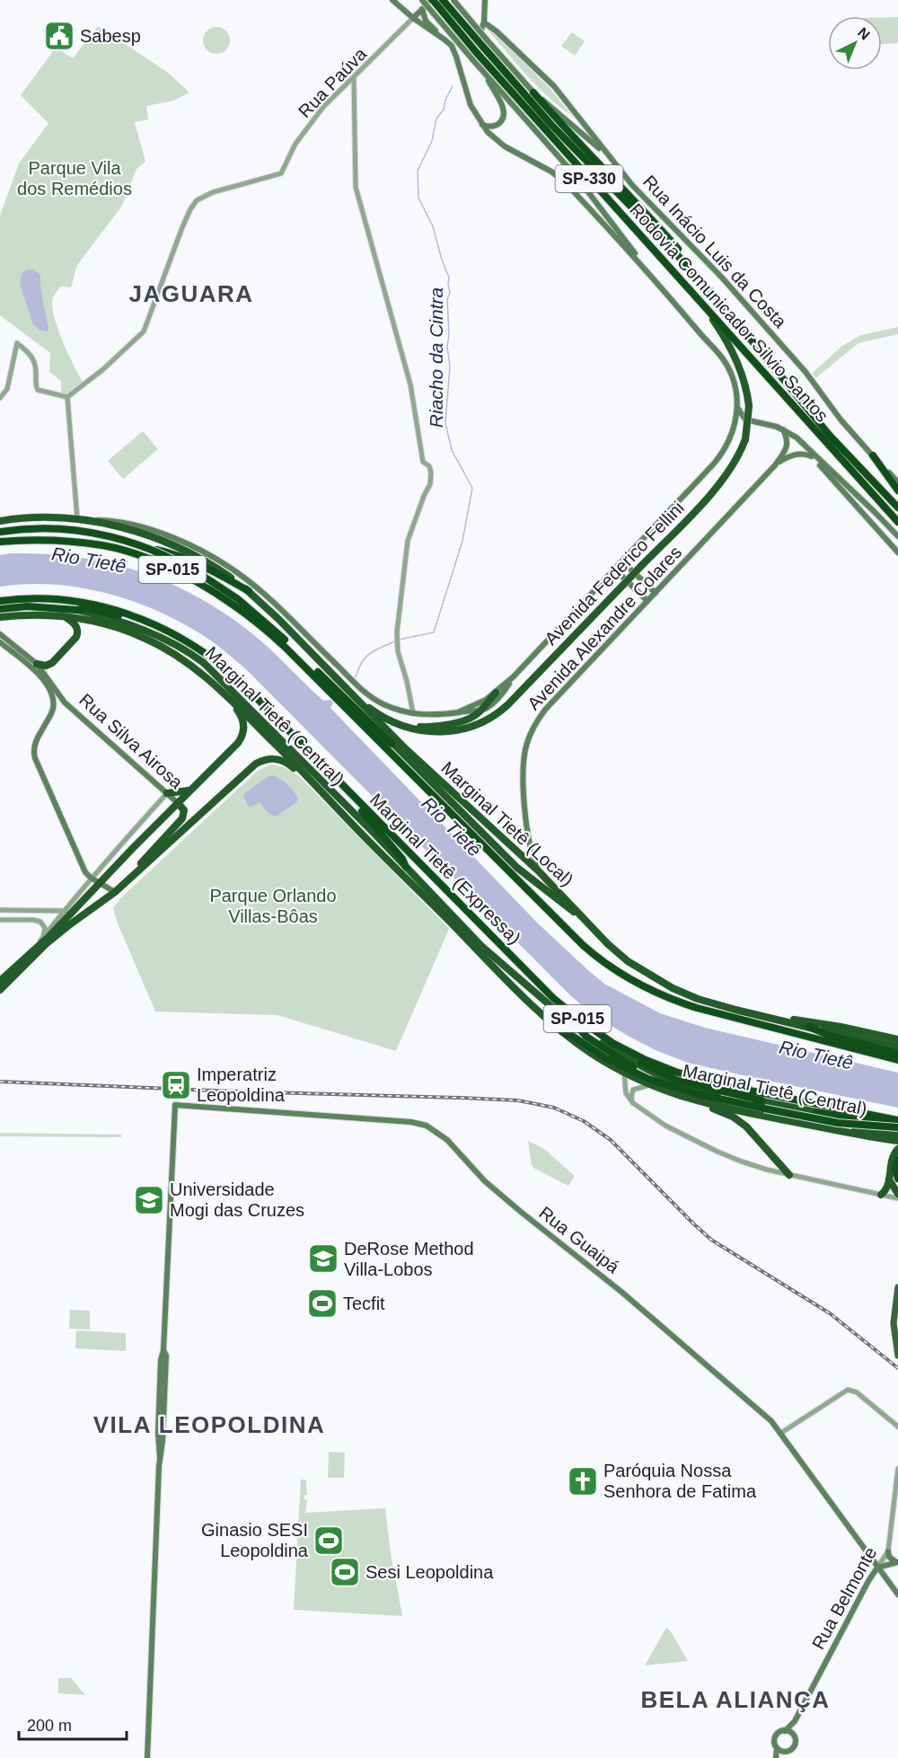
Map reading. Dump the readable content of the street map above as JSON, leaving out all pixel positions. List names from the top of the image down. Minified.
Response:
{"streets":{"highway":["SP-330","Rodovia Comunicador Silvio Santos","SP-015","Avenida Federico Fellini","Marginal Tietê (Central)","Marginal Tietê (Local)","Marginal Tietê (Expressa)"],"main road":["Rua Inácio Luis da Costa","Avenida Alexandre Colares","Rua Silva Airosa","Rua Guaipá","Rua Belmonte"],"street":["Rua Paúva"]},"crossings":[["Rodovia Comunicador Silvio Santos","Avenida Federico Fellini"],["Avenida Federico Fellini","Marginal Tietê (Local)"],["Avenida Alexandre Colares","Marginal Tietê (Local)"],["Rua Guaipá","Rua Belmonte"]],"districts":["JAGUARA","VILA LEOPOLDINA","BELA ALIANÇA"],"water":["Riacho da Cintra","Rio Tietê"],"parks":["Parque Vila dos Remédios","Parque Orlando Villas-Bôas"],"places":{"public building":["Sabesp"],"station":["Imperatriz Leopoldina"],"school or university":["Universidade Mogi das Cruzes","DeRose Method Villa-Lobos"],"sports":["Tecfit","Ginasio SESI Leopoldina","Sesi Leopoldina"],"church":["Paróquia Nossa Senhora de Fatima"]},"scale_bar":"200 m","north":"top right"}
